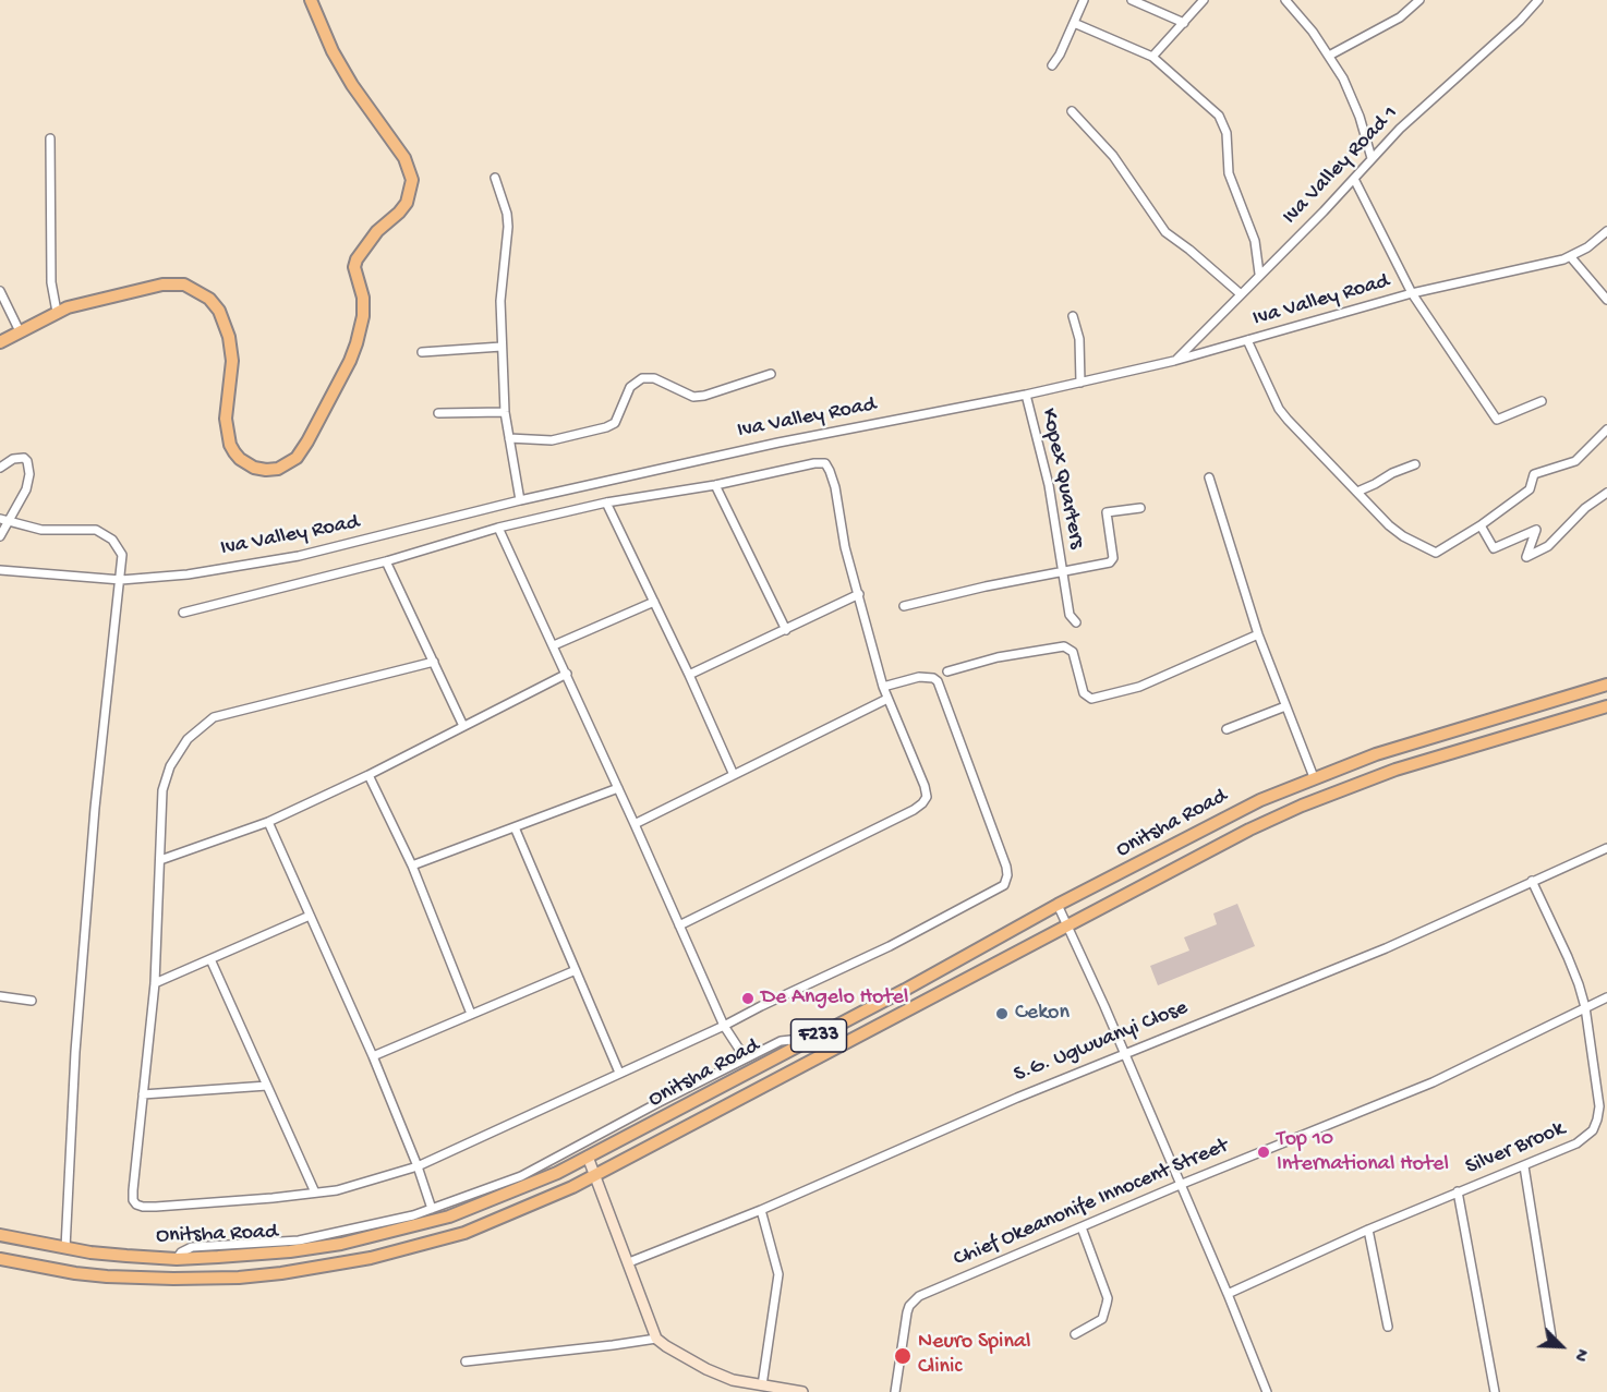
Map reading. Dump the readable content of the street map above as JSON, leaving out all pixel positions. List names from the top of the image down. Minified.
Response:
{"streets":{"main road":["Onitsha Road","F233"],"street":["Iva Valley Road 1","Iva Valley Road","Kopex Quarters","S.G. Ugwuanyi Close","Silver Brook","Chief Okeanonife Innocent Street"]},"crossings":[["Iva Valley Road 1","Iva Valley Road"],["Iva Valley Road","Kopex Quarters"],["Silver Brook","Chief Okeanonife Innocent Street"]],"places":["De Angelo Hotel","Cekon","Top 10 International Hotel","Neuro Spinal Clinic"],"north":"bottom right"}
